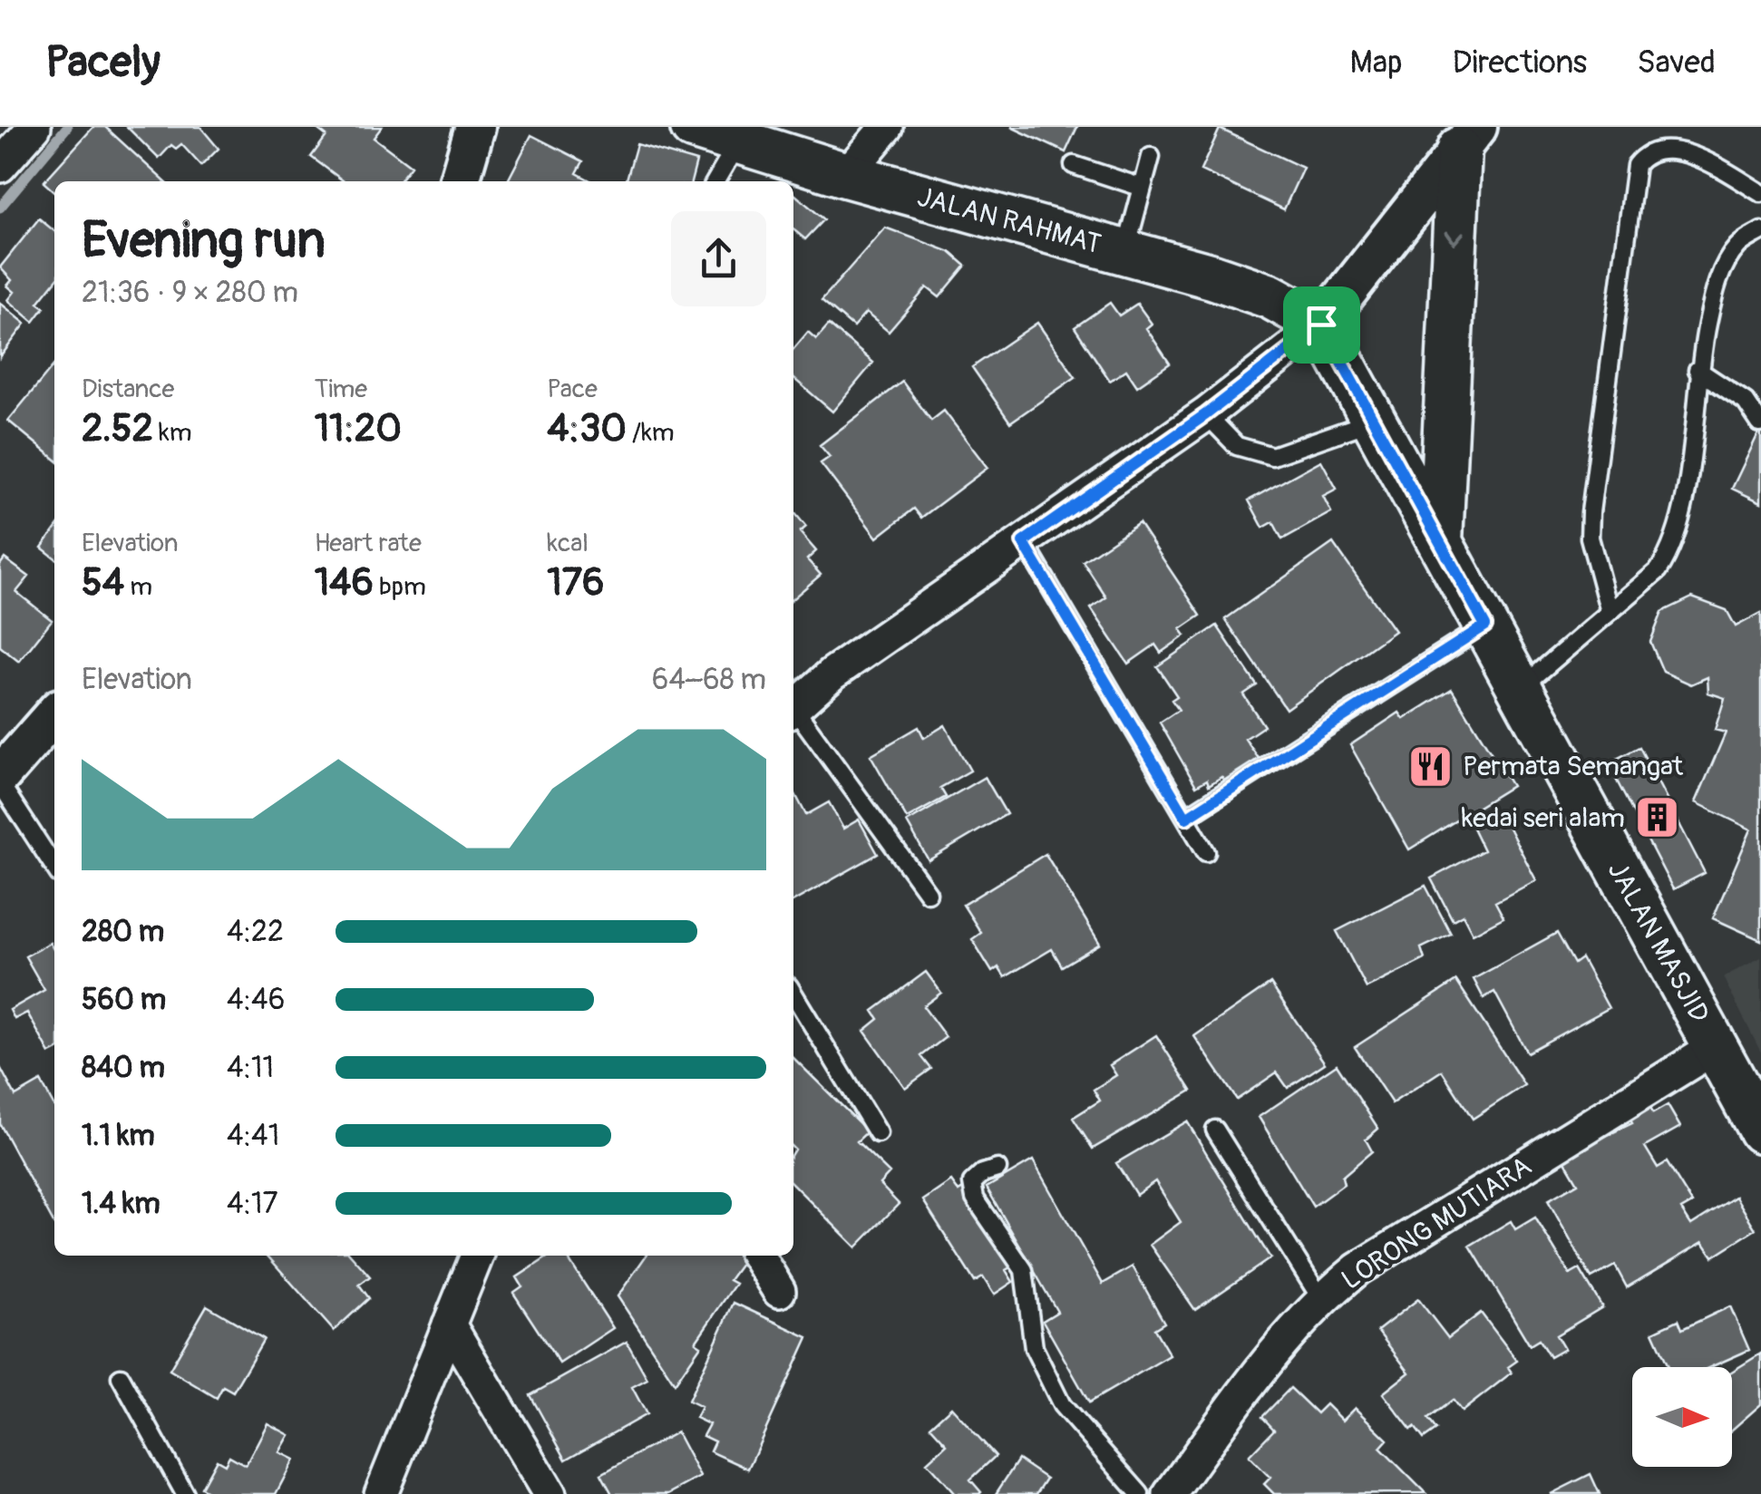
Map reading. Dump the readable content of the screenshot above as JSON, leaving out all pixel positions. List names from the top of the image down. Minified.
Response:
{"streets":{"main road":["JALAN RAHMAT","JALAN MASJID"],"street":["LORONG MUTIARA"]},"crossings":[["JALAN RAHMAT","JALAN MASJID"],["JALAN MASJID","LORONG MUTIARA"]],"places":{"restaurant":["Permata Semangat"],"building":["kedai seri alam"]},"north":"right","page":{"header":"Pacely","nav":["Map","Directions","Saved"],"heading":["Evening run","21:36 · 9 × 280 m"],"stats":[["Distance","2.52 km"],["Time","11:20"],["Pace","4:30 /km"],["Elevation","54 m"],["Heart rate","146 bpm"],["kcal","176"]],"chart":["Elevation","64–68 m"],"list":[{"name":"280 m","note":"4:22"},{"name":"560 m","note":"4:46"},{"name":"840 m","note":"4:11"},{"name":"1.1 km","note":"4:41"},{"name":"1.4 km","note":"4:17"}]}}
